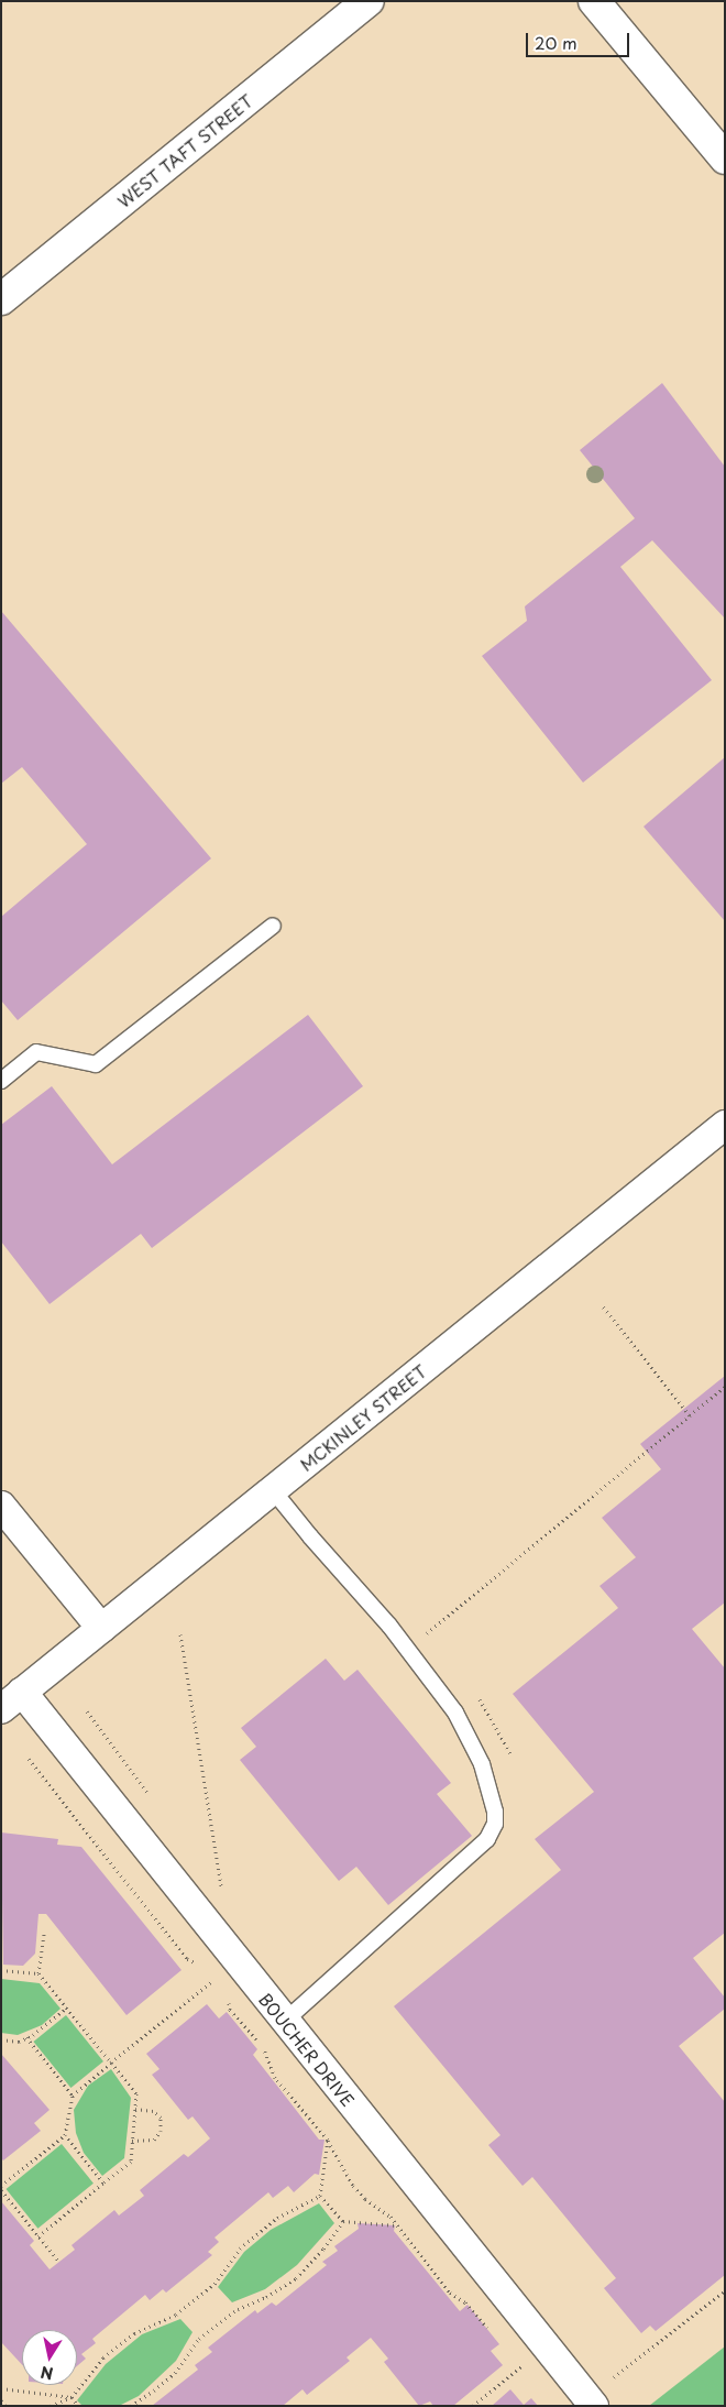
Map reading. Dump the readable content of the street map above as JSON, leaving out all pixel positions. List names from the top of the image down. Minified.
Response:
{"streets":{"street":["WEST TAFT STREET","MCKINLEY STREET","BOUCHER DRIVE"]},"crossings":[["MCKINLEY STREET","BOUCHER DRIVE"]],"scale_bar":"20 m","north":"bottom"}
